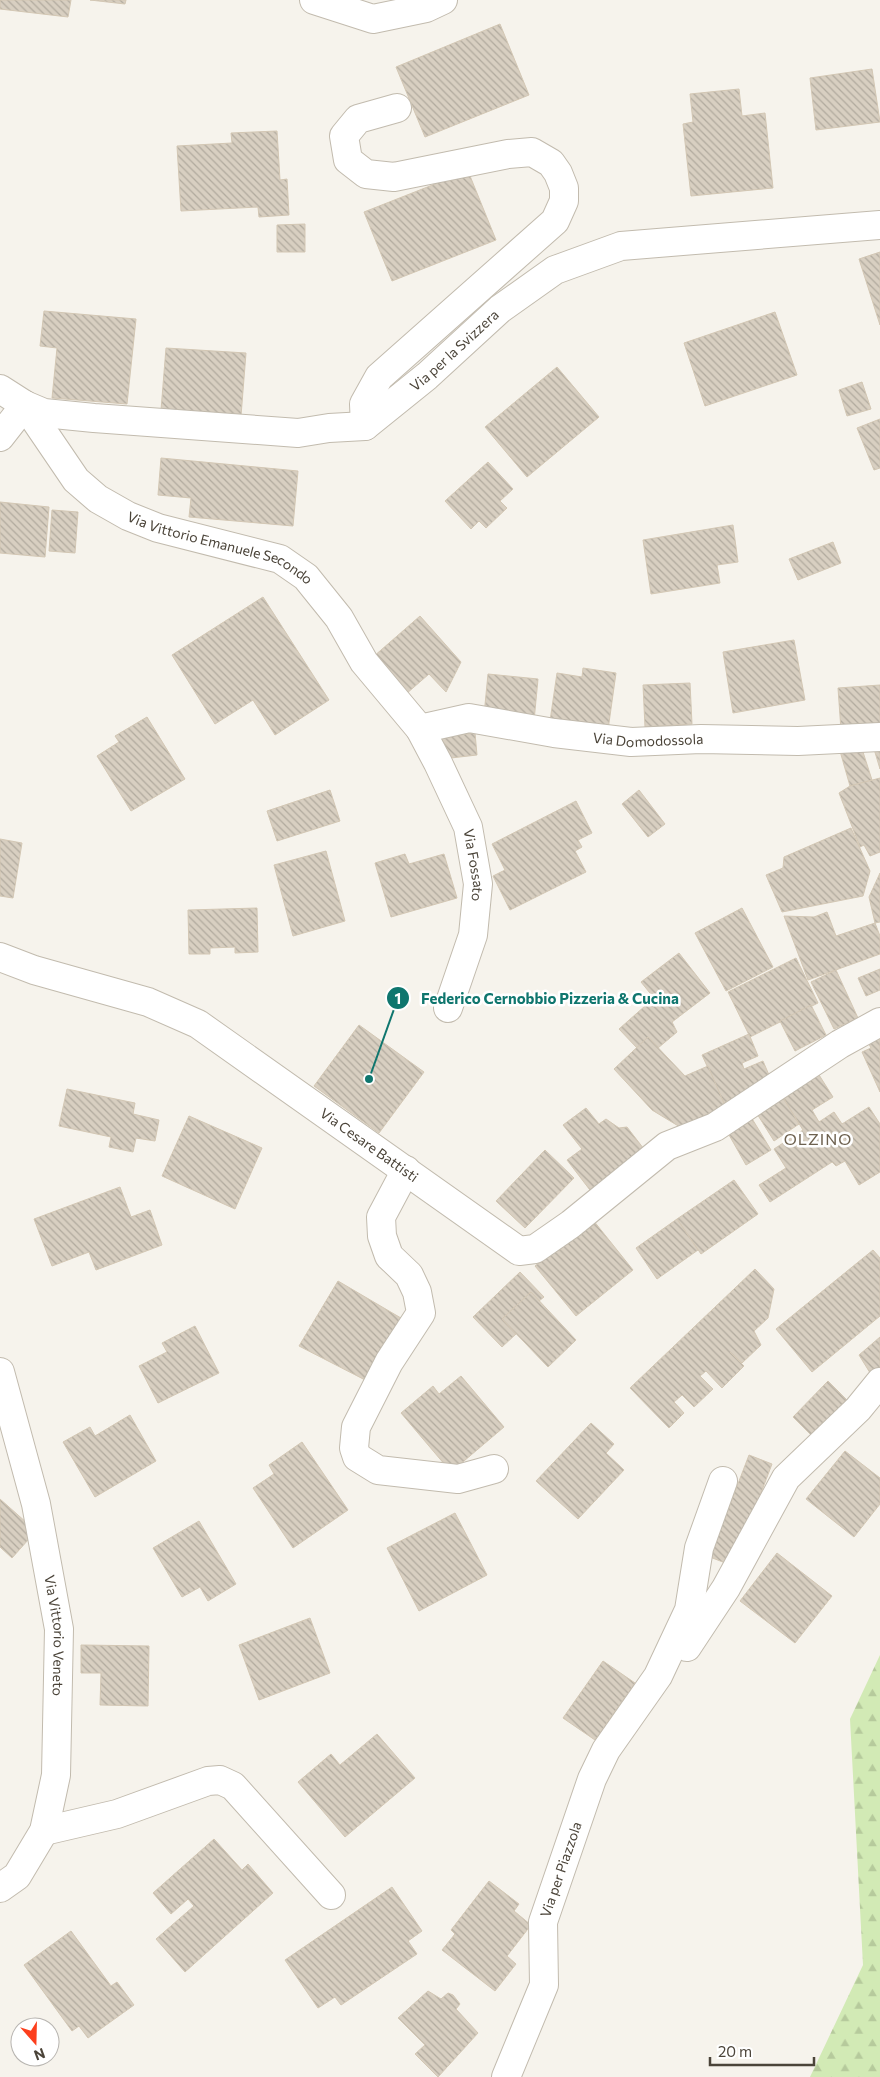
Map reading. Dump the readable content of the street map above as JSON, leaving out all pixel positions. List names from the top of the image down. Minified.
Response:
{"streets":{"street":["Via per la Svizzera","Via Vittorio Emanuele Secondo","Via Domodossola","Via Fossato","Via Cesare Battisti","Via Vittorio Veneto","Via per Piazzola"]},"crossings":[["Via Vittorio Emanuele Secondo","Via Domodossola"],["Via Vittorio Emanuele Secondo","Via Fossato"],["Via Domodossola","Via Fossato"]],"districts":["OLZINO"],"places":["Federico Cernobbio Pizzeria & Cucina"],"scale_bar":"20 m","north":"bottom"}
